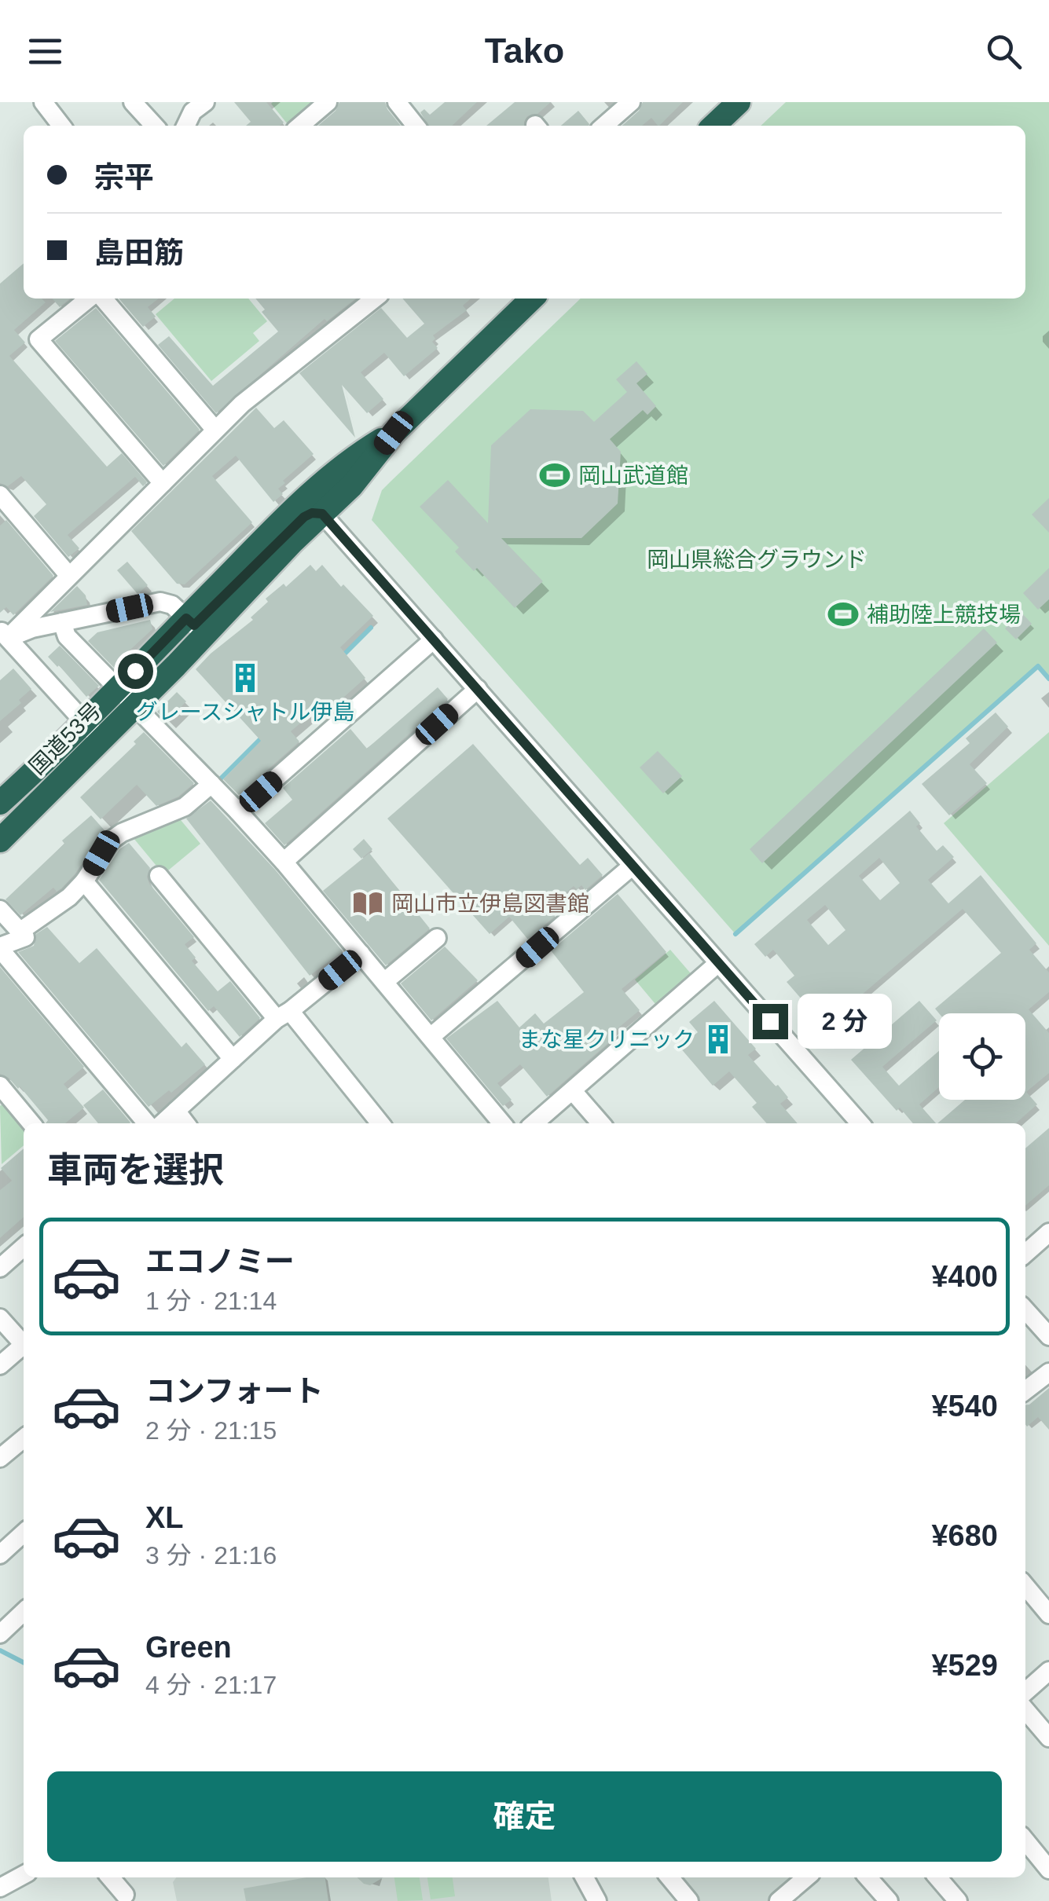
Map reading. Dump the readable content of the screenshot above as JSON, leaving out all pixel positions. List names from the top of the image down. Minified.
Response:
{"streets":{"highway":["国道53号"]},"parks":["岡山県総合グラウンド"],"places":{"sports":["岡山武道館","補助陸上競技場"],"building":["グレースシャトル伊島","まな星クリニック"],"library":["岡山市立伊島図書館"]},"page":{"header":"Tako","banner":["宗平","島田筋"],"bubble":"2 分","heading":"車両を選択","list":[{"name":"エコノミー","note":"1 分 · 21:14","value":"¥400"},{"name":"コンフォート","note":"2 分 · 21:15","value":"¥540"},{"name":"XL","note":"3 分 · 21:16","value":"¥680"},{"name":"Green","note":"4 分 · 21:17","value":"¥529"}],"buttons":"確定"}}
